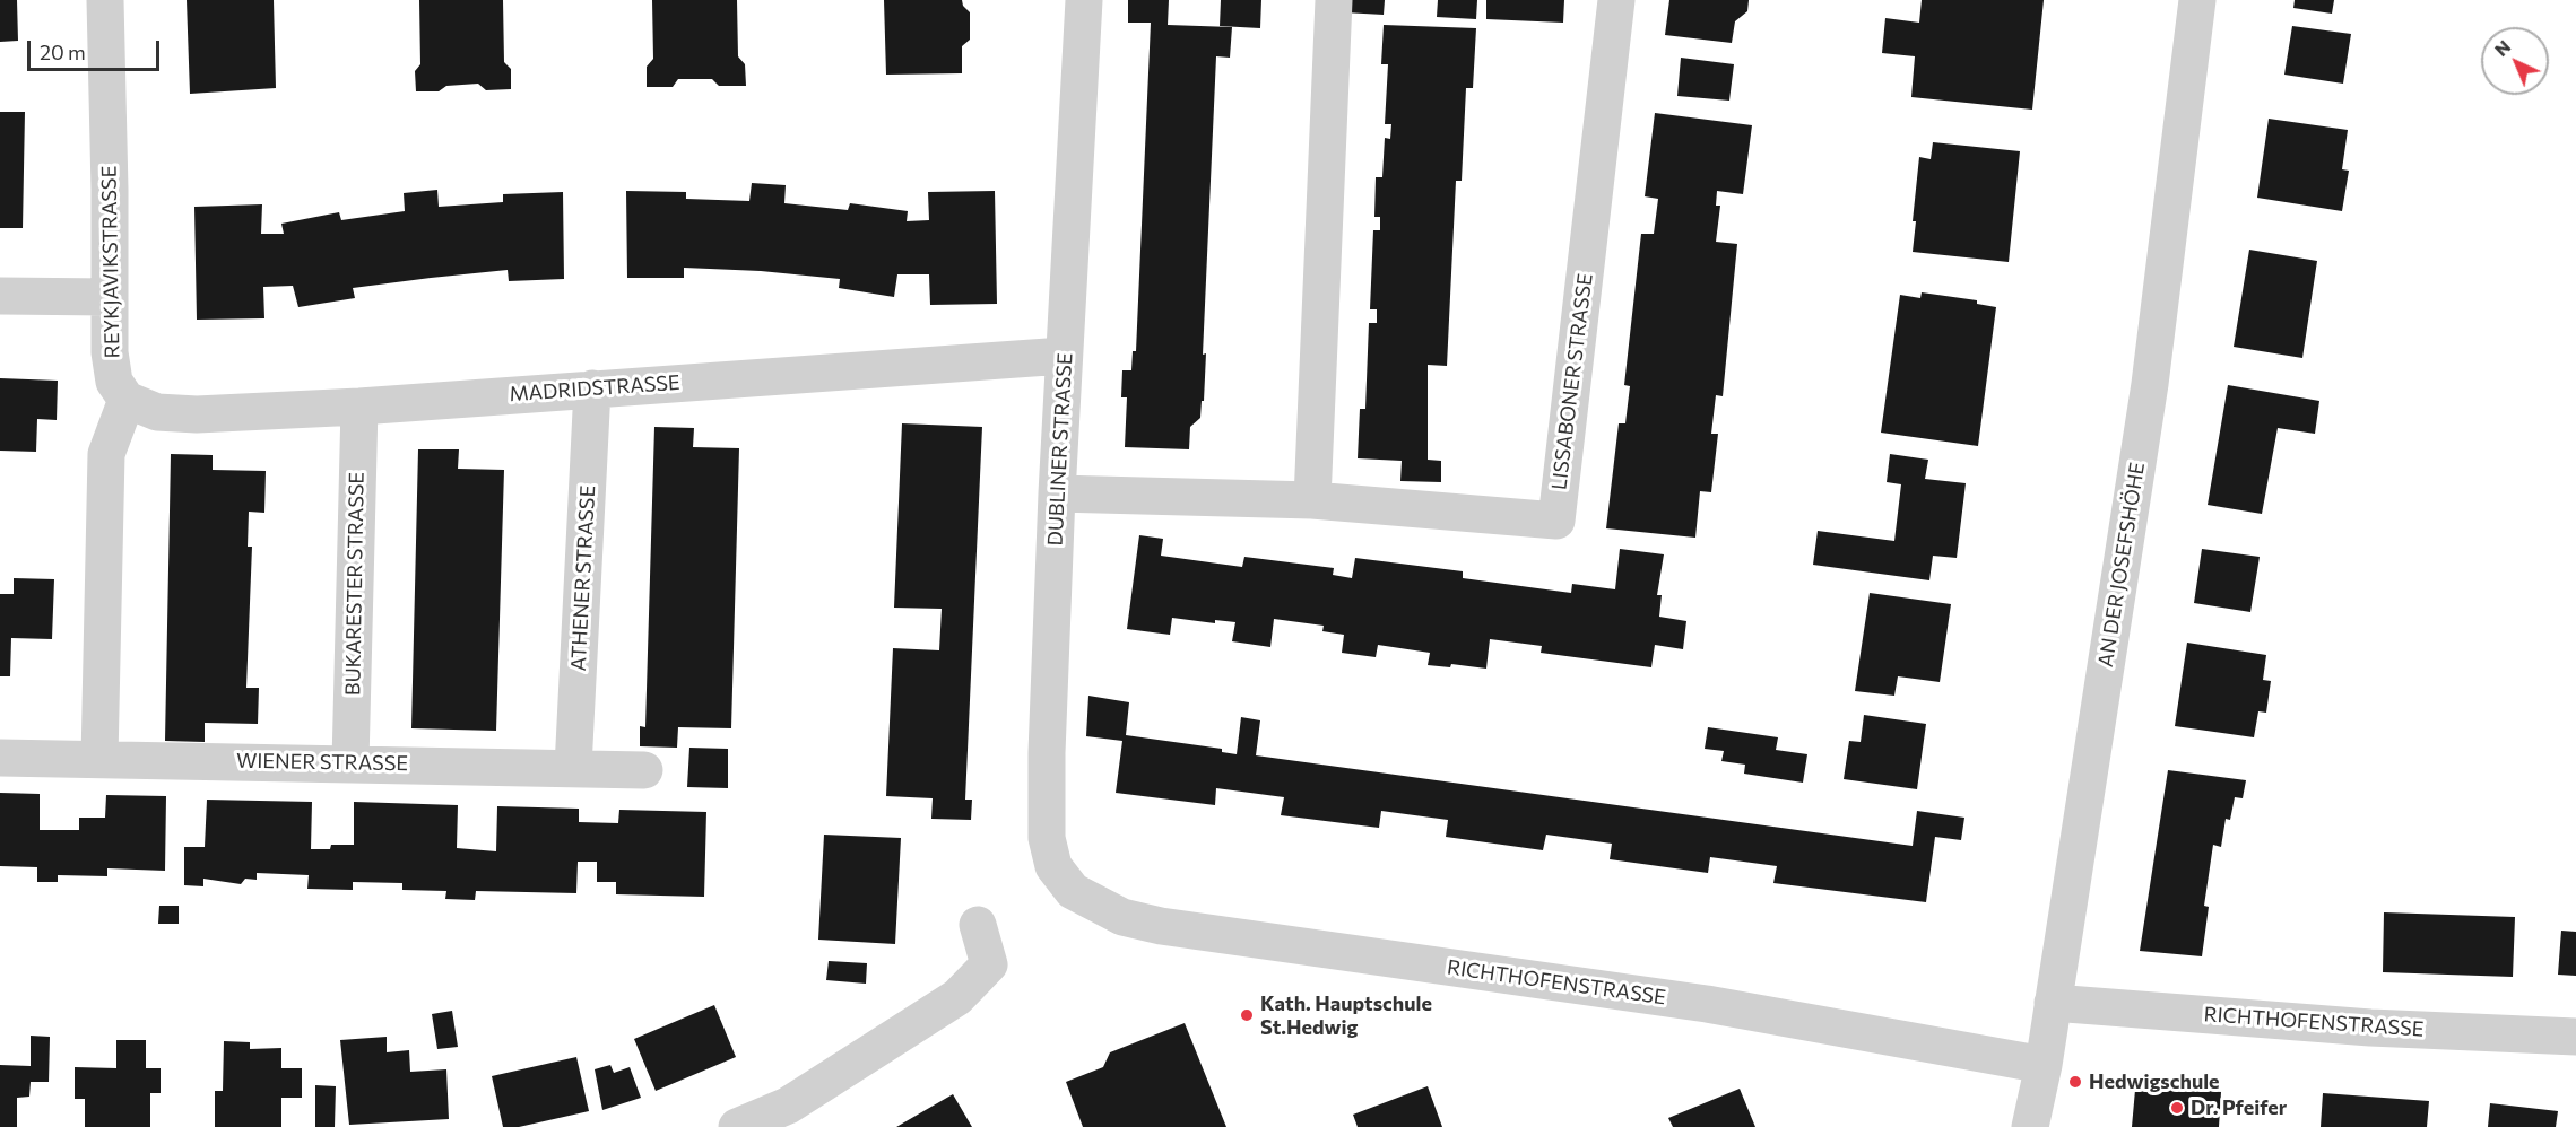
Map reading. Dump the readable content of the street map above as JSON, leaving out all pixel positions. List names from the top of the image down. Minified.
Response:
{"streets":{"street":["REYKJAVIKSTRASSE","LISSABONER STRASSE","MADRIDSTRASSE","DUBLINER STRASSE","AN DER JOSEFSHÖHE","ATHENER STRASSE","BUKARESTER STRASSE","WIENER STRASSE","RICHTHOFENSTRASSE"]},"crossings":[["REYKJAVIKSTRASSE","MADRIDSTRASSE"],["LISSABONER STRASSE","DUBLINER STRASSE"],["MADRIDSTRASSE","DUBLINER STRASSE"],["MADRIDSTRASSE","ATHENER STRASSE"],["MADRIDSTRASSE","BUKARESTER STRASSE"],["DUBLINER STRASSE","RICHTHOFENSTRASSE"],["AN DER JOSEFSHÖHE","RICHTHOFENSTRASSE"],["ATHENER STRASSE","WIENER STRASSE"],["BUKARESTER STRASSE","WIENER STRASSE"]],"places":["Kath. Hauptschule St.Hedwig","Hedwigschule","Dr. Pfeifer"],"scale_bar":"20 m","north":"top left"}
